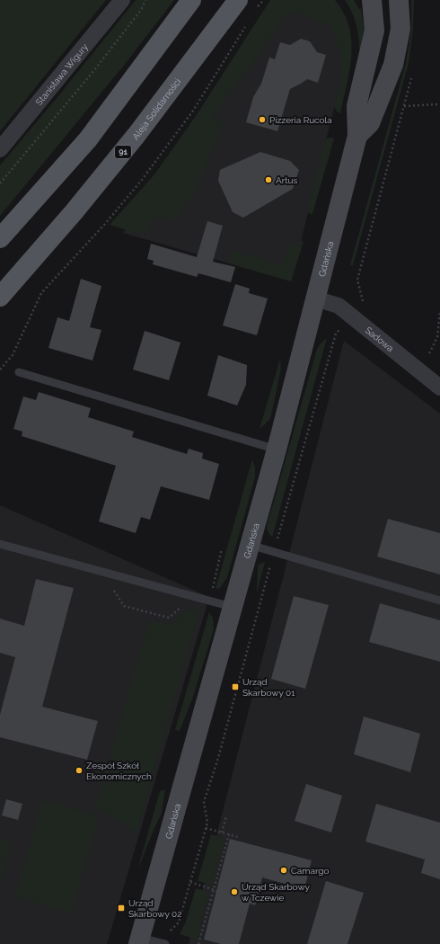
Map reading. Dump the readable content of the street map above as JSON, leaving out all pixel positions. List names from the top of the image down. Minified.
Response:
{"streets":{"main road":["Aleja Solidarności","91"],"street":["Stanisława Wigury","Gdańska","Sadowa"]},"crossings":[["Gdańska","Sadowa"]],"places":{"other":["Pizzeria Rucola","Artus","Zespół Szkół Ekonomicznych","Camargo","Urząd Skarbowy w Tczewie"],"transit":["Urząd Skarbowy 01","Urząd Skarbowy 02"]}}
